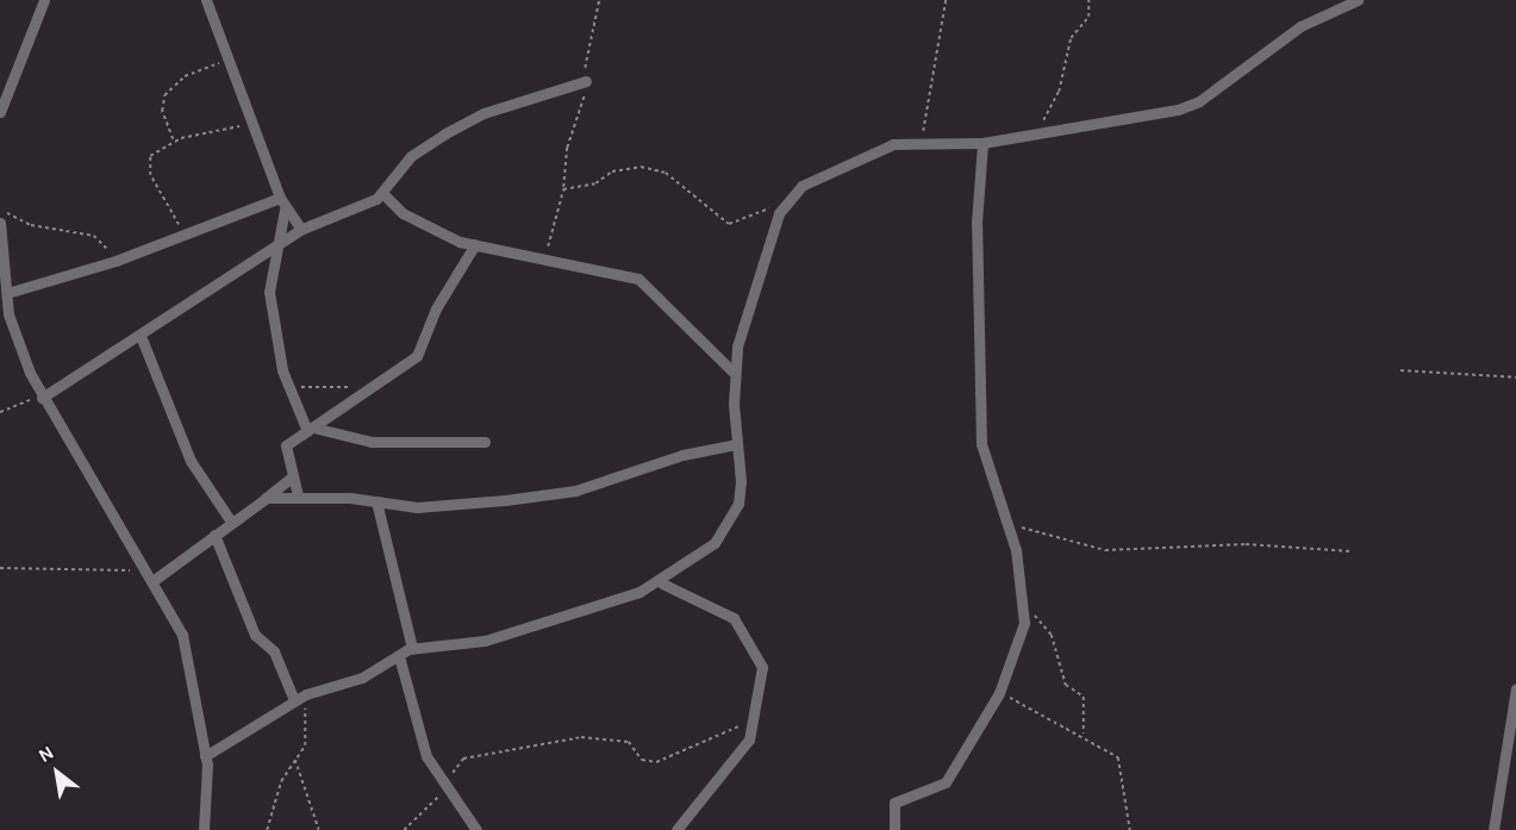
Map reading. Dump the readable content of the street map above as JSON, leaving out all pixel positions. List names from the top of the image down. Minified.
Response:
{"north":"top left"}
